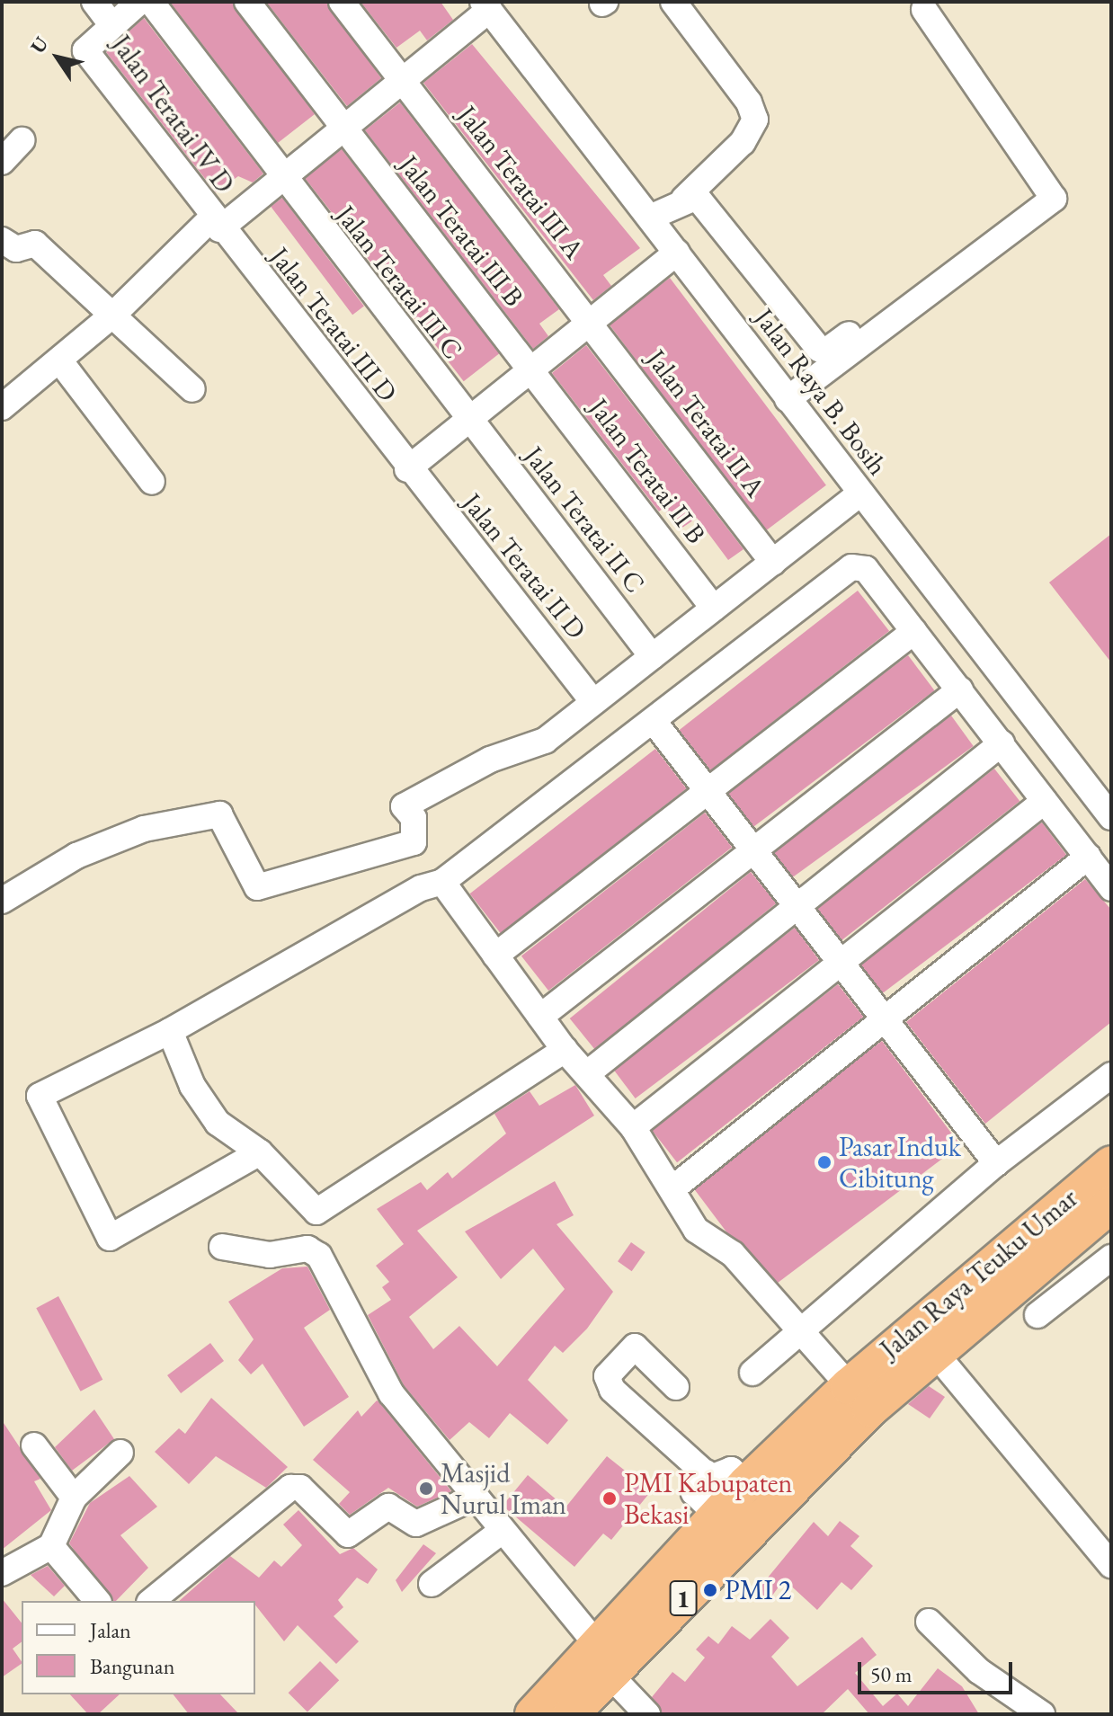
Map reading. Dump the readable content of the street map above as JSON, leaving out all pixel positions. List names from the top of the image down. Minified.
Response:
{"streets":{"highway":["Jalan Raya Teuku Umar","1"],"street":["Jalan Teratai IV D","Jalan Teratai III A","Jalan Teratai III B","Jalan Teratai III C","Jalan Teratai III D","Jalan Raya B. Bosih","Jalan Teratai II A","Jalan Teratai II B","Jalan Teratai II C","Jalan Teratai II D"]},"crossings":[["Jalan Teratai IV D","Jalan Teratai III D"],["Jalan Teratai III A","Jalan Teratai II A"],["Jalan Teratai III B","Jalan Teratai II B"],["Jalan Teratai III C","Jalan Teratai II C"],["Jalan Teratai III D","Jalan Teratai II D"],["Jalan Raya Teuku Umar","1"]],"places":["Pasar Induk Cibitung","Masjid Nurul Iman","PMI Kabupaten Bekasi","PMI 2"],"legend":["Jalan","Bangunan"],"scale_bar":"50 m","north":"top left"}
